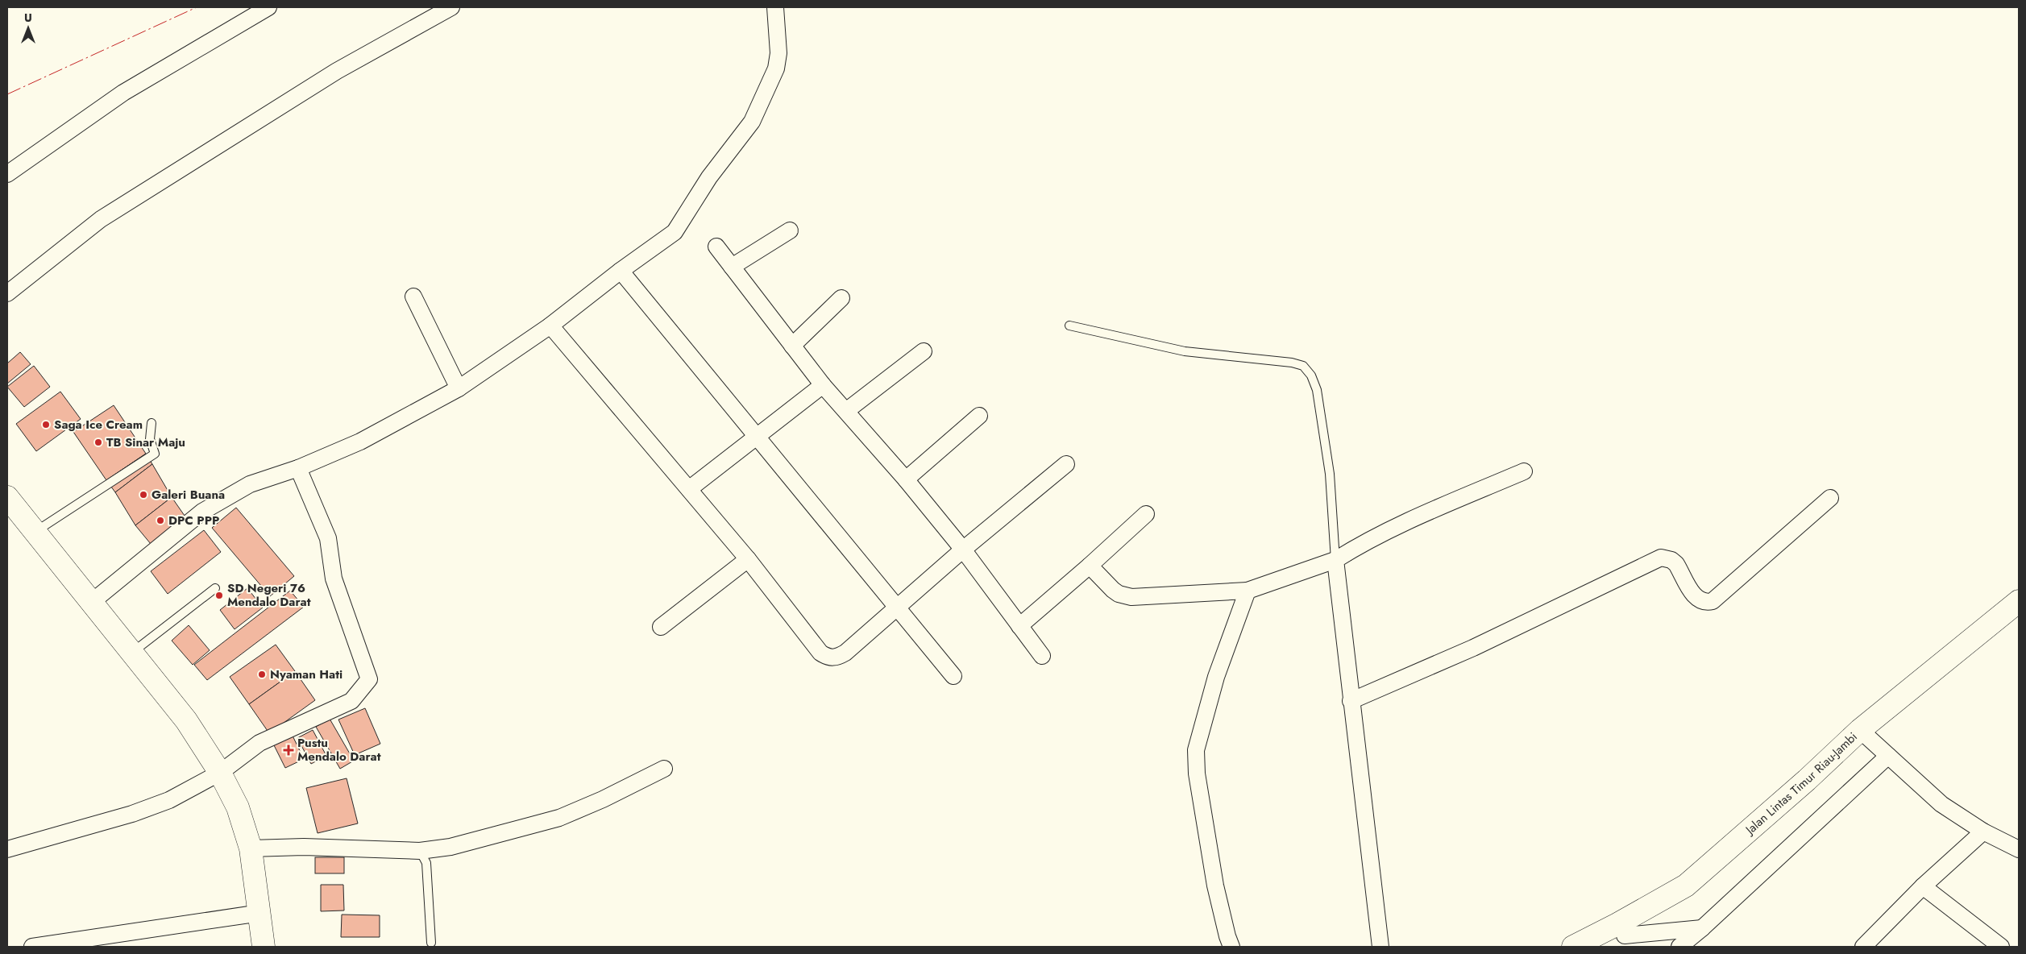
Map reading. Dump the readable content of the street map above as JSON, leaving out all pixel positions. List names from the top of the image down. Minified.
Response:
{"streets":{"highway":["Jalan Lintas Timur Riau-Jambi"]},"places":{"other":["Saga Ice Cream","TB Sinar Maju","Galeri Buana","DPC PPP","SD Negeri 76 Mendalo Darat","Nyaman Hati"],"health":["Pustu Mendalo Darat"]},"north":"top"}
